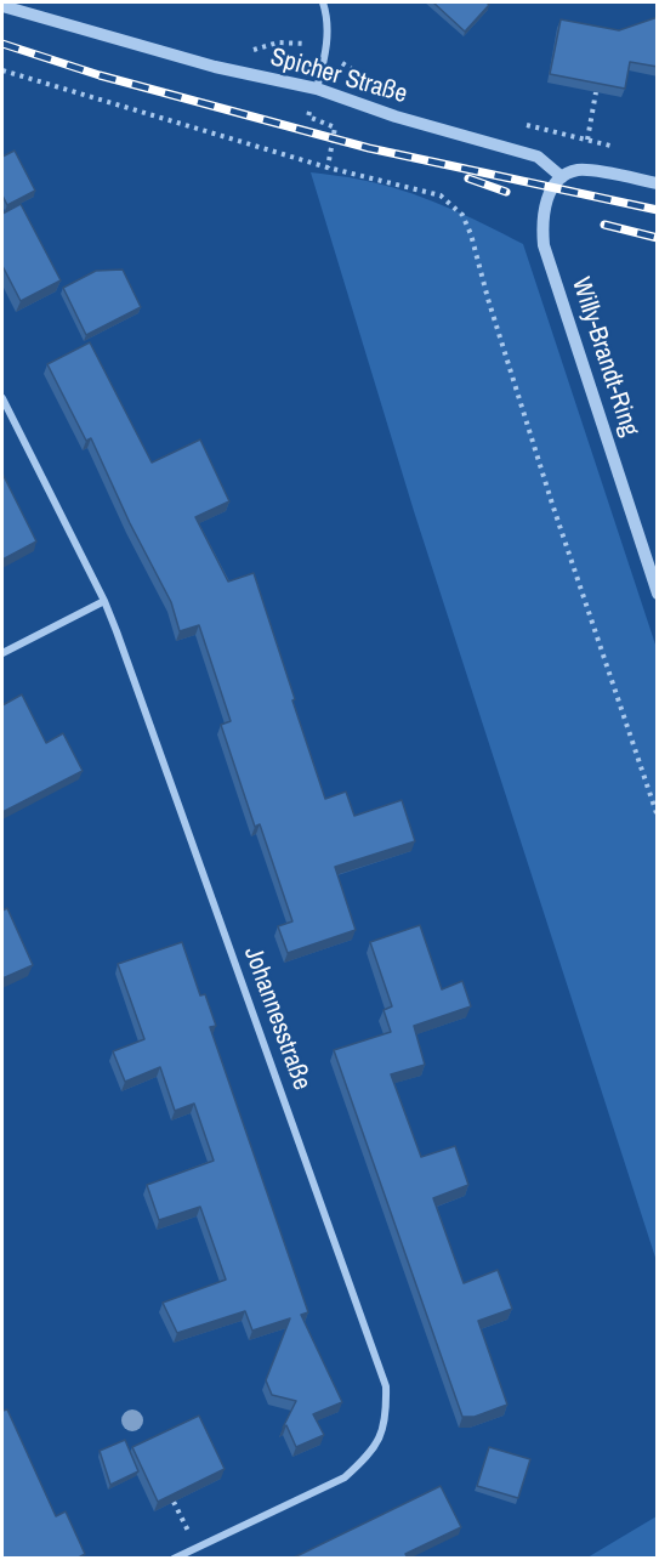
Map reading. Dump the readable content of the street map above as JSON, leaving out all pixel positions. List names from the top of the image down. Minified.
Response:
{"streets":{"street":["Spicher Straße","Willy-Brandt-Ring","Johannesstraße"]},"crossings":[["Spicher Straße","Willy-Brandt-Ring"]]}
